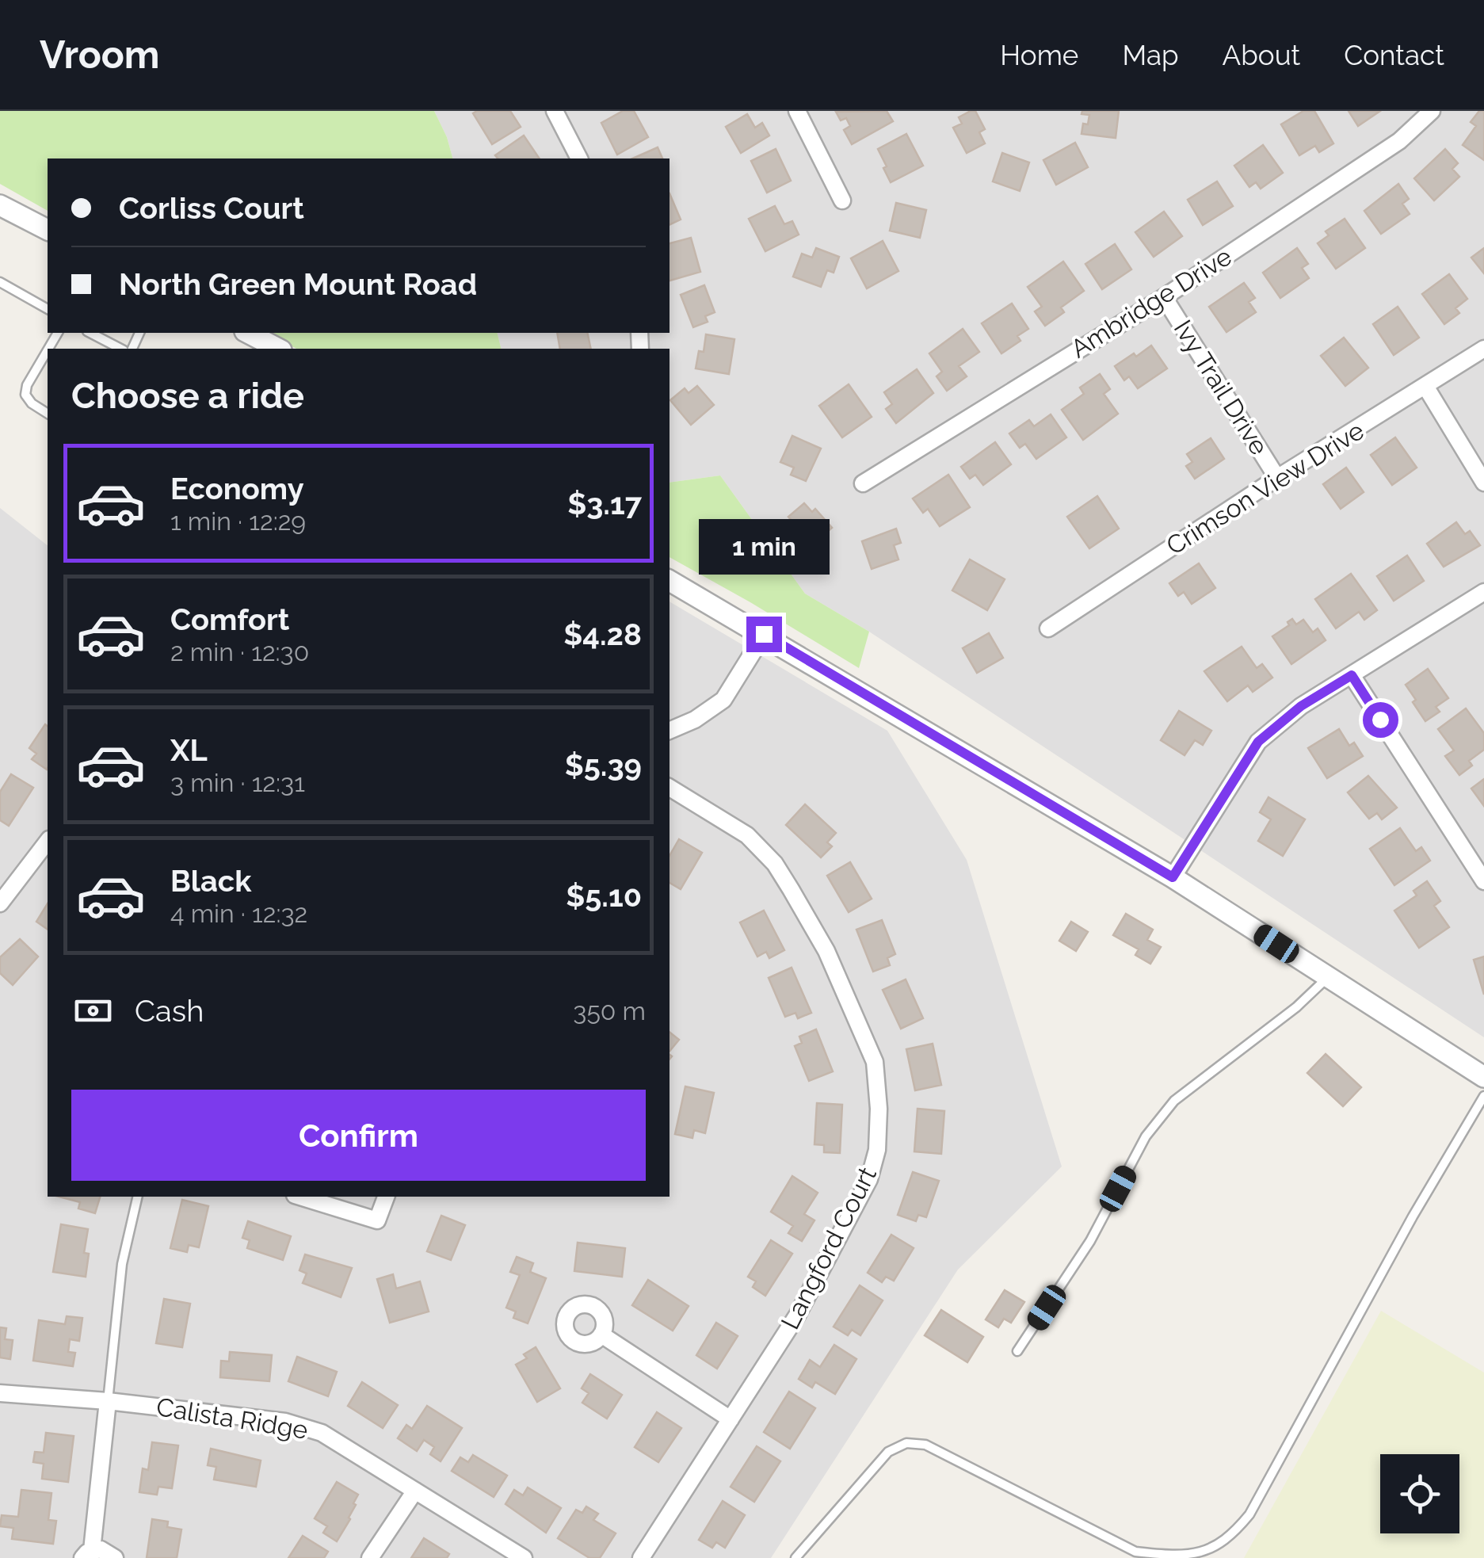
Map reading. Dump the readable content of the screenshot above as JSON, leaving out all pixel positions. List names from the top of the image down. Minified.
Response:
{"streets":{"street":["Ambridge Drive","Ivy Trail Drive","Crimson View Drive","Langford Court","Calista Ridge"]},"crossings":[["Ambridge Drive","Ivy Trail Drive"],["Ivy Trail Drive","Crimson View Drive"]],"page":{"header":"Vroom","nav":["Home","Map","About","Contact"],"banner":["Corliss Court","North Green Mount Road"],"heading":"Choose a ride","list":[{"name":"Economy","note":"1 min · 12:29","value":"$3.17"},{"name":"Comfort","note":"2 min · 12:30","value":"$4.28"},{"name":"XL","note":"3 min · 12:31","value":"$5.39"},{"name":"Black","note":"4 min · 12:32","value":"$5.10"}],"bubble":"1 min","pay":["Cash","350 m"],"buttons":"Confirm"}}
